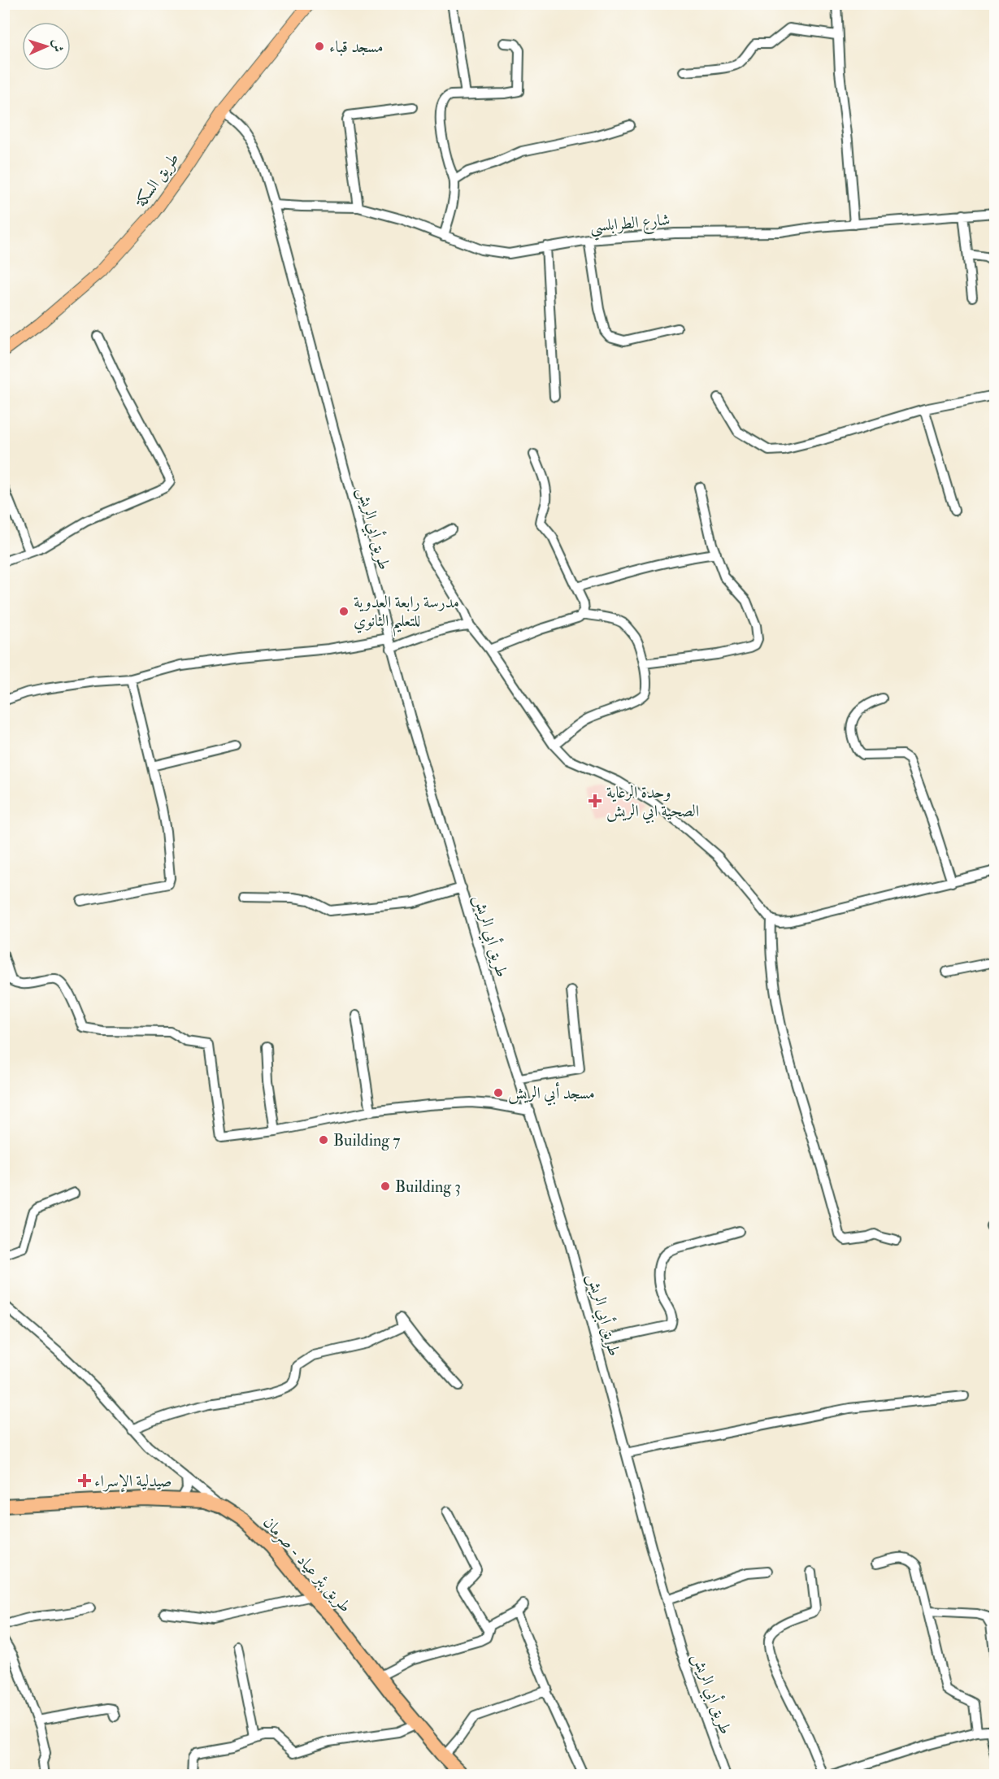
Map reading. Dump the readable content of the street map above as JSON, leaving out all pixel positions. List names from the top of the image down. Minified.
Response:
{"streets":{"highway":["طريق بئر عياد - صرمان"],"main road":["طريق السكة"],"street":["شارع الطرابلسي","طريق أبي الريش"]},"crossings":[["طريق السكة","طريق أبي الريش"],["شارع الطرابلسي","طريق أبي الريش"]],"places":{"other":["مسجد قباء","مدرسة رابعة العدوية للتعليم الثانوي","مسجد أبي الريش","Building 7","Building 3"],"health":["وحدة الرعاية الصحية ابي الريش","صيدلية الإسراء"]},"north":"right"}
